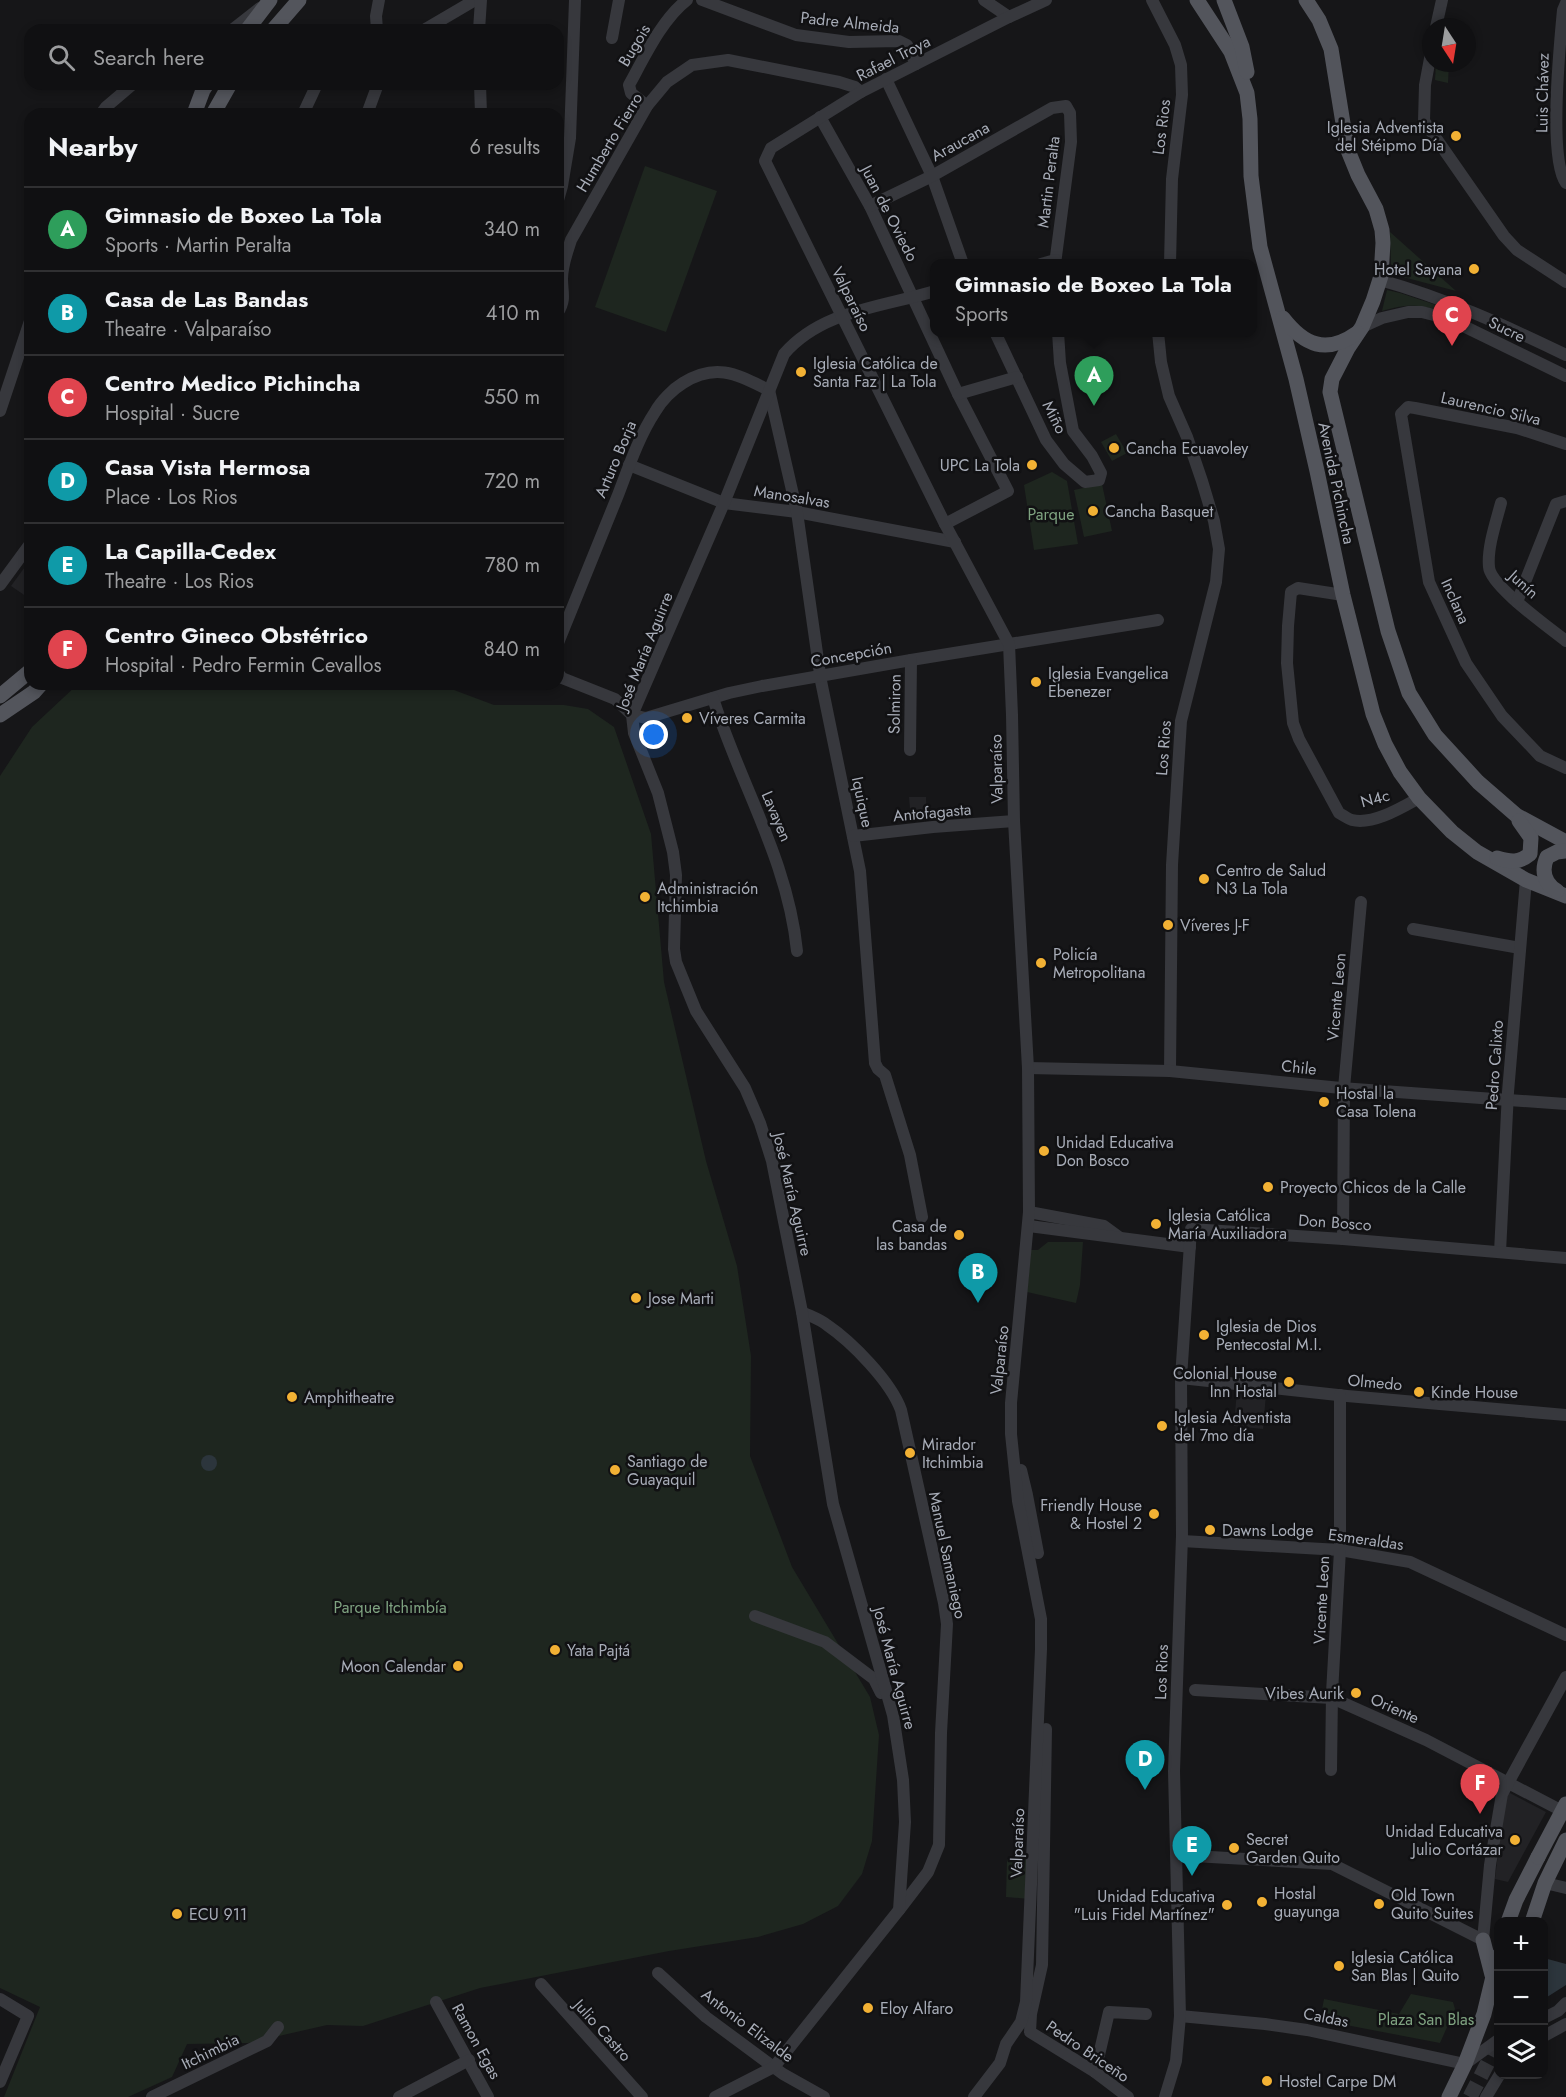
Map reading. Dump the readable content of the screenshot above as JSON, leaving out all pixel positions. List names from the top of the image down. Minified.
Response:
{"streets":{"main road":["Avenida Pichincha"],"street":["Padre Almeida","Bugois","Rafael Troya","Luis Chávez","Los Rios","Araucana","Humberto Fierro","Martin Peralta","Juan de Oviedo","Valparaíso","Sucre","Laurencio Silva","Miño","Arturo Borja","Manosalvas","Junín","Inclana","José María Aguirre","Concepción","Solmiron","N4c","Iquique","Antofagasta","Lavayen","Vicente Leon","Pedro Calixto","Chile","Don Bosco","Olmedo","Esmeraldas","Manuel Samaniego","Oriente","Caldas","Antonio Elizalde","Julio Castro","Ramon Egas","Itchimbia","Pedro Briceño"]},"crossings":[["Padre Almeida","Rafael Troya"],["Bugois","Humberto Fierro"],["Rafael Troya","Humberto Fierro"],["Rafael Troya","Juan de Oviedo"],["Rafael Troya","Valparaíso"],["Los Rios","Chile"],["Los Rios","Don Bosco"],["Los Rios","Olmedo"],["Los Rios","Esmeraldas"],["Los Rios","Caldas"],["Araucana","Martin Peralta"],["Araucana","Juan de Oviedo"],["Juan de Oviedo","Valparaíso"],["Juan de Oviedo","José María Aguirre"],["Valparaíso","Manosalvas"],["Valparaíso","José María Aguirre"],["Valparaíso","Concepción"],["Valparaíso","Antofagasta"],["Valparaíso","Chile"],["Valparaíso","Pedro Briceño"],["Sucre","Avenida Pichincha"],["Laurencio Silva","Inclana"],["Arturo Borja","Manosalvas"],["Arturo Borja","José María Aguirre"],["Arturo Borja","Iquique"],["Avenida Pichincha","N4c"],["Avenida Pichincha","Pedro Calixto"],["Manosalvas","José María Aguirre"],["Manosalvas","Iquique"],["José María Aguirre","Concepción"],["José María Aguirre","Iquique"],["José María Aguirre","Manuel Samaniego"],["Concepción","Solmiron"],["Concepción","Iquique"],["Concepción","Lavayen"],["Iquique","Antofagasta"],["Vicente Leon","Chile"],["Vicente Leon","Don Bosco"],["Vicente Leon","Olmedo"],["Vicente Leon","Esmeraldas"],["Vicente Leon","Oriente"],["Pedro Calixto","Chile"],["Pedro Calixto","Don Bosco"]],"parks":["Parque","Parque Itchimbía","Plaza San Blas"],"places":["Iglesia Adventista del Stéipmo Día","Hotel Sayana","Iglesia Católica de Santa Faz | La Tola","Cancha Ecuavoley","UPC La Tola","Cancha Basquet","Iglesia Evangelica Ebenezer","Víveres Carmita","Centro de Salud N3 La Tola","Administración Itchimbia","Víveres J-F","Policía Metropolitana","Hostal la Casa Tolena","Unidad Educativa Don Bosco","Proyecto Chicos de la Calle","Iglesia Católica María Auxiliadora","Casa de las bandas","Jose Marti","Iglesia de Dios Pentecostal M.I.","Colonial House Inn Hostal","Kinde House","Amphitheatre","Iglesia Adventista del 7mo día","Mirador Itchimbia","Santiago de Guayaquil","Friendly House & Hostel 2","Dawns Lodge","Yata Pajtá","Moon Calendar","Vibes Aurik","Unidad Educativa Julio Cortázar","Secret Garden Quito","Hostal guayunga","Old Town Quito Suites","Unidad Educativa \"Luis Fidel Martínez\"","ECU 911","Iglesia Católica San Blas | Quito","Eloy Alfaro","Hostel Carpe DM"],"north":"bottom","page":{"search":"Search here","heading":["Nearby","6 results"],"list":[{"mark":"A","name":"Gimnasio de Boxeo La Tola","note":"Sports · Martin Peralta","value":"340 m"},{"mark":"B","name":"Casa de Las Bandas","note":"Theatre · Valparaíso","value":"410 m"},{"mark":"C","name":"Centro Medico Pichincha","note":"Hospital · Sucre","value":"550 m"},{"mark":"D","name":"Casa Vista Hermosa","note":"Place · Los Rios","value":"720 m"},{"mark":"E","name":"La Capilla-Cedex","note":"Theatre · Los Rios","value":"780 m"},{"mark":"F","name":"Centro Gineco Obstétrico","note":"Hospital · Pedro Fermin Cevallos","value":"840 m"}],"popup":["Gimnasio de Boxeo La Tola","Sports"],"pins":["C","A","B","D","F","E"],"map_buttons":["+","−"]}}
